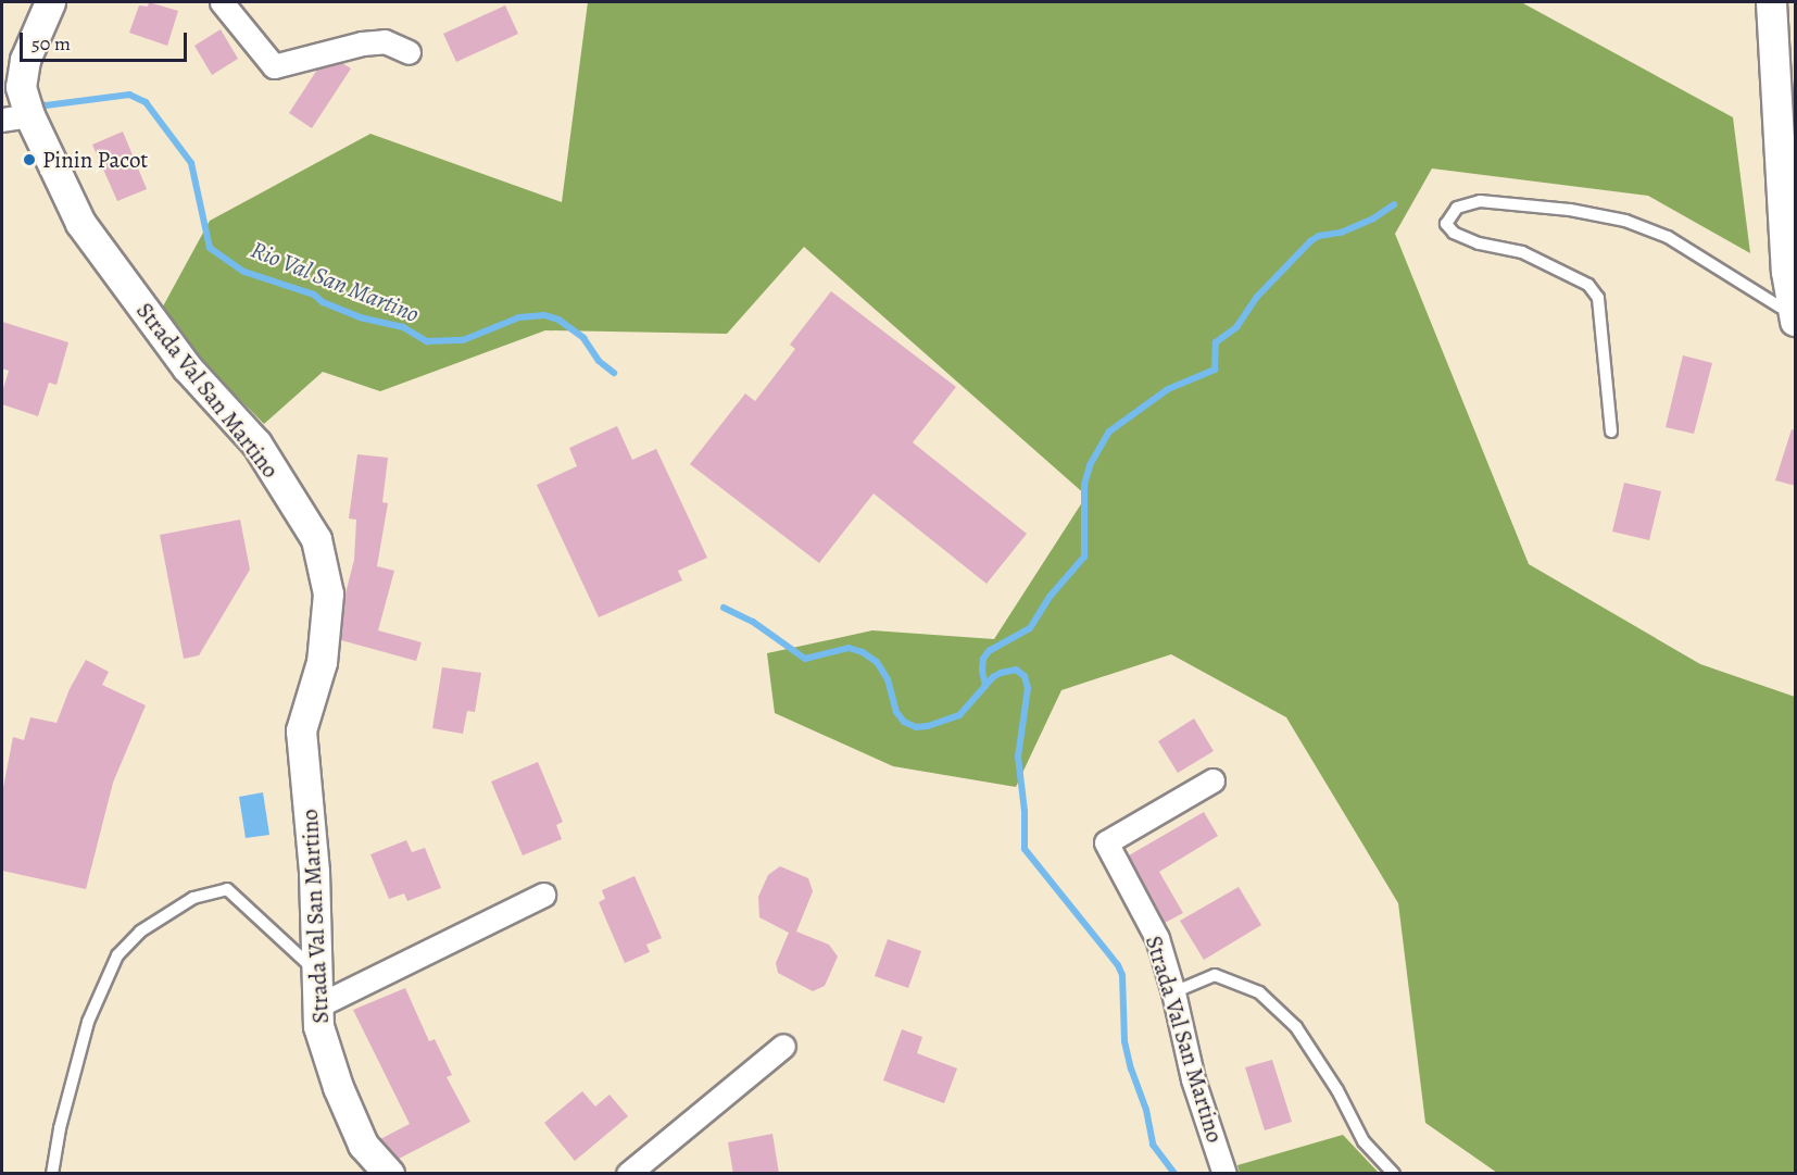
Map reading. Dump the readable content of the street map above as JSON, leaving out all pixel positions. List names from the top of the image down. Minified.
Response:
{"streets":{"street":["Strada Val San Martino"]},"water":["Rio Val San Martino"],"places":["Pinin Pacot"],"scale_bar":"50 m"}
